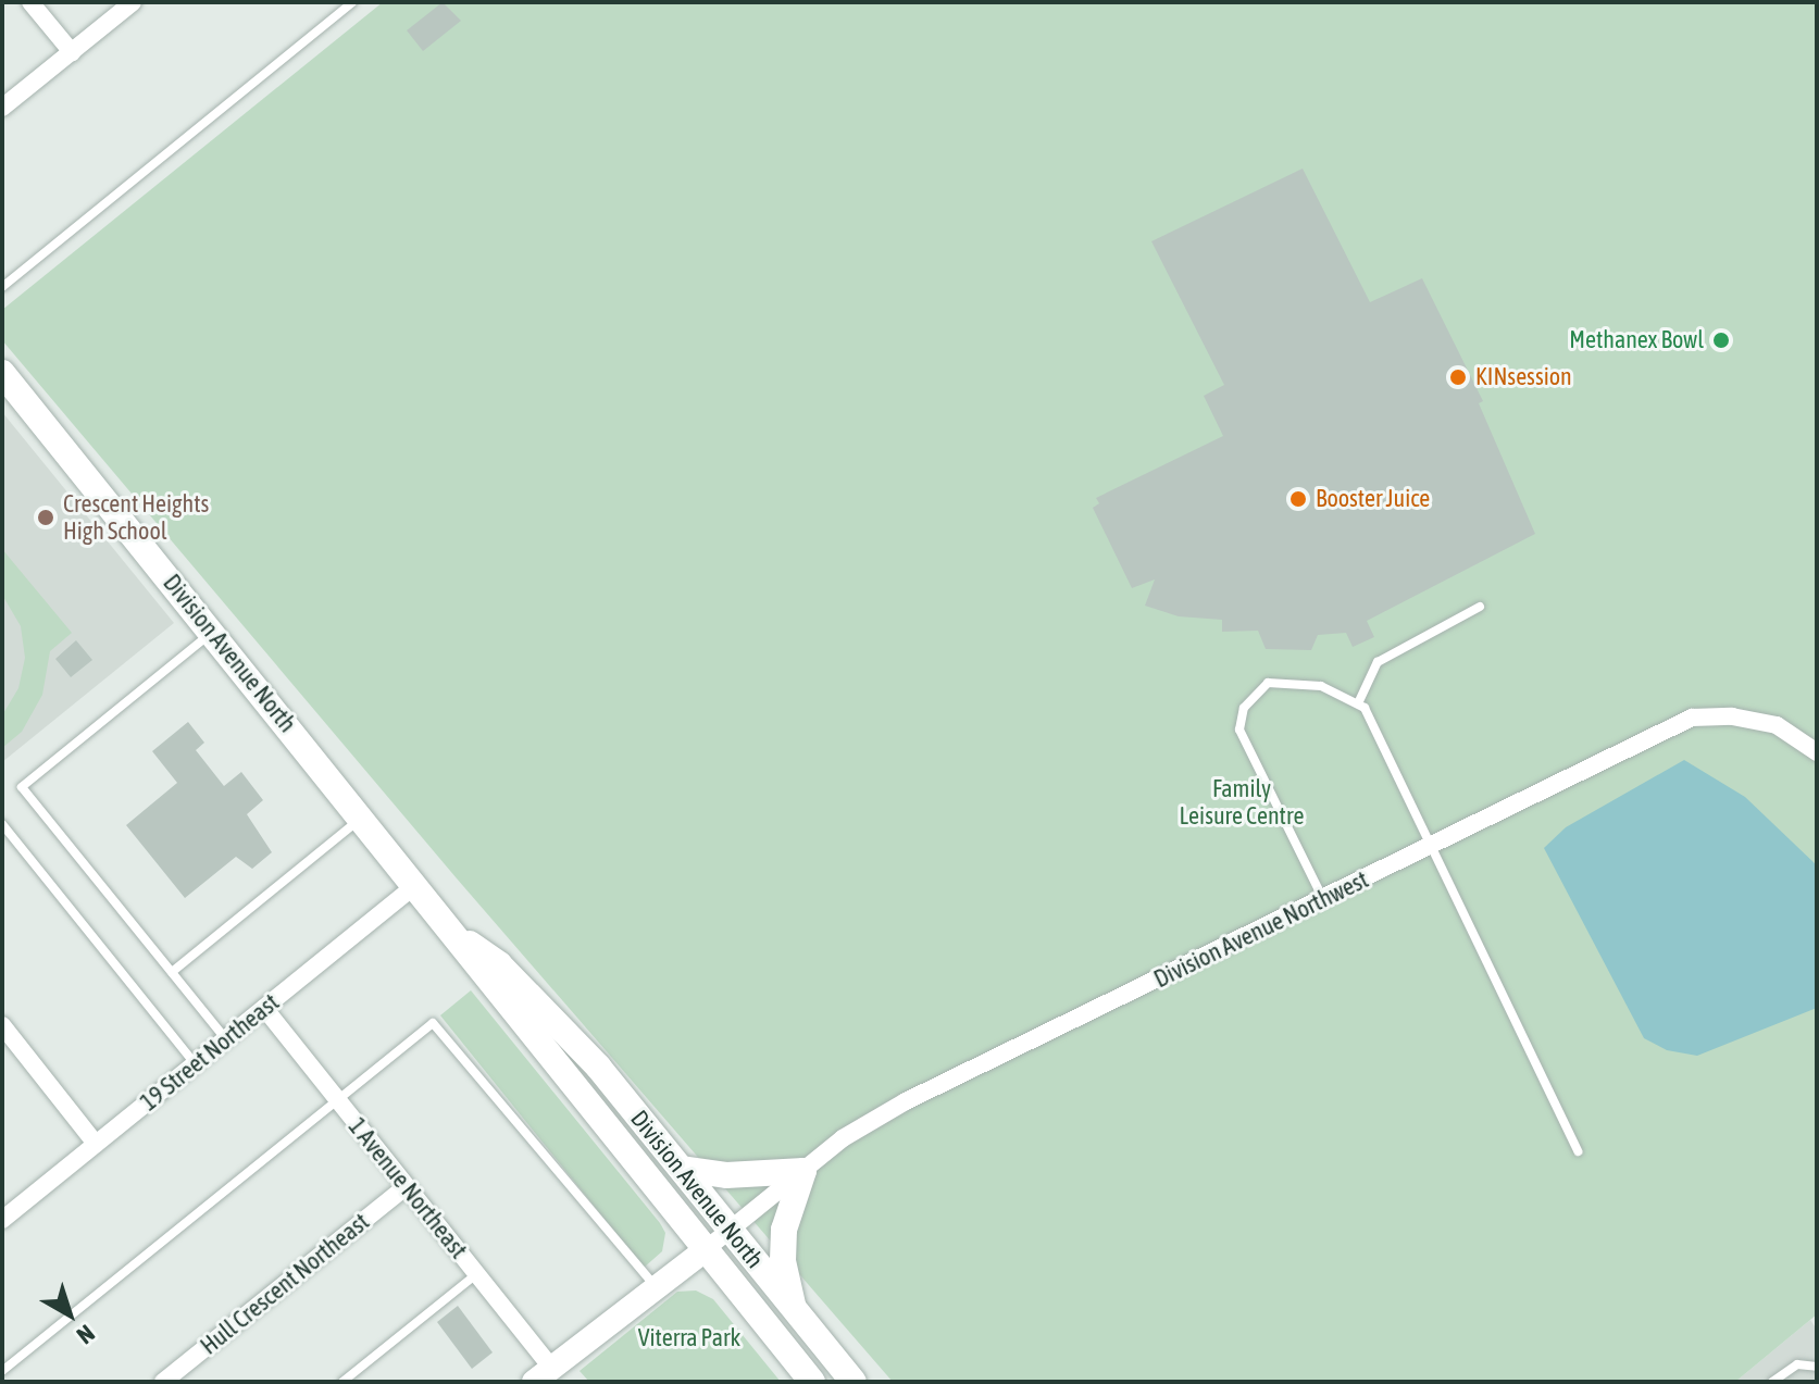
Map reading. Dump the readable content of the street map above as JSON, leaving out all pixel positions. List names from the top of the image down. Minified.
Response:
{"streets":{"main road":["Division Avenue North"],"street":["Division Avenue Northwest","19 Street Northeast","1 Avenue Northeast","Hull Crescent Northeast"]},"crossings":[["Division Avenue North","Division Avenue Northwest"],["Division Avenue North","19 Street Northeast"],["19 Street Northeast","1 Avenue Northeast"],["1 Avenue Northeast","Hull Crescent Northeast"]],"parks":["Family Leisure Centre","Viterra Park"],"places":["Methanex Bowl","KINsession","Booster Juice","Crescent Heights High School"],"north":"bottom right"}
